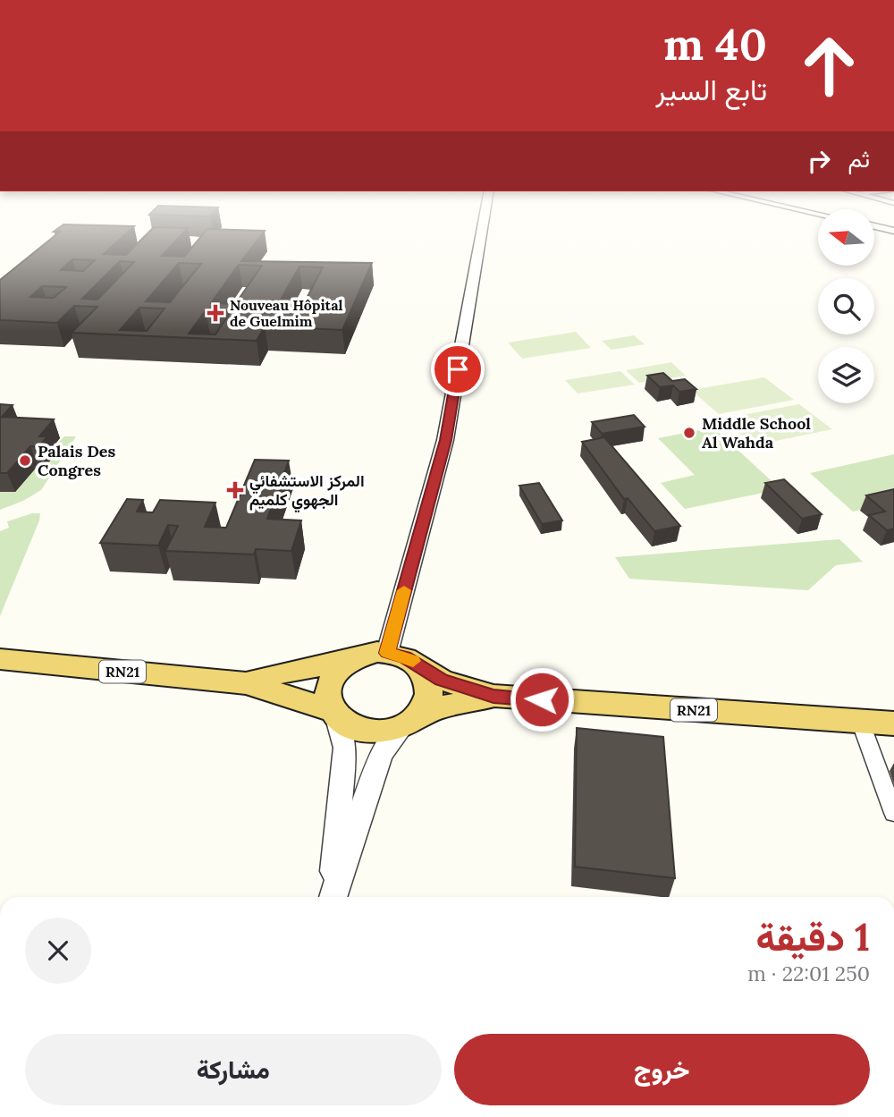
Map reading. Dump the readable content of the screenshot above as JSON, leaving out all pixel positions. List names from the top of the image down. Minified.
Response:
{"streets":{"main road":["RN21"]},"places":{"health":["Nouveau Hôpital de Guelmim","المركز الاستشفائي الجهوي كلميم"],"other":["Middle School Al Wahda","Palais Des Congres"]},"north":"left","page":{"turn":["40 m","تابع السير"],"then":"ثم","heading":["1 دقيقة","250 m · 22:01"],"buttons":["خروج","مشاركة"]}}
